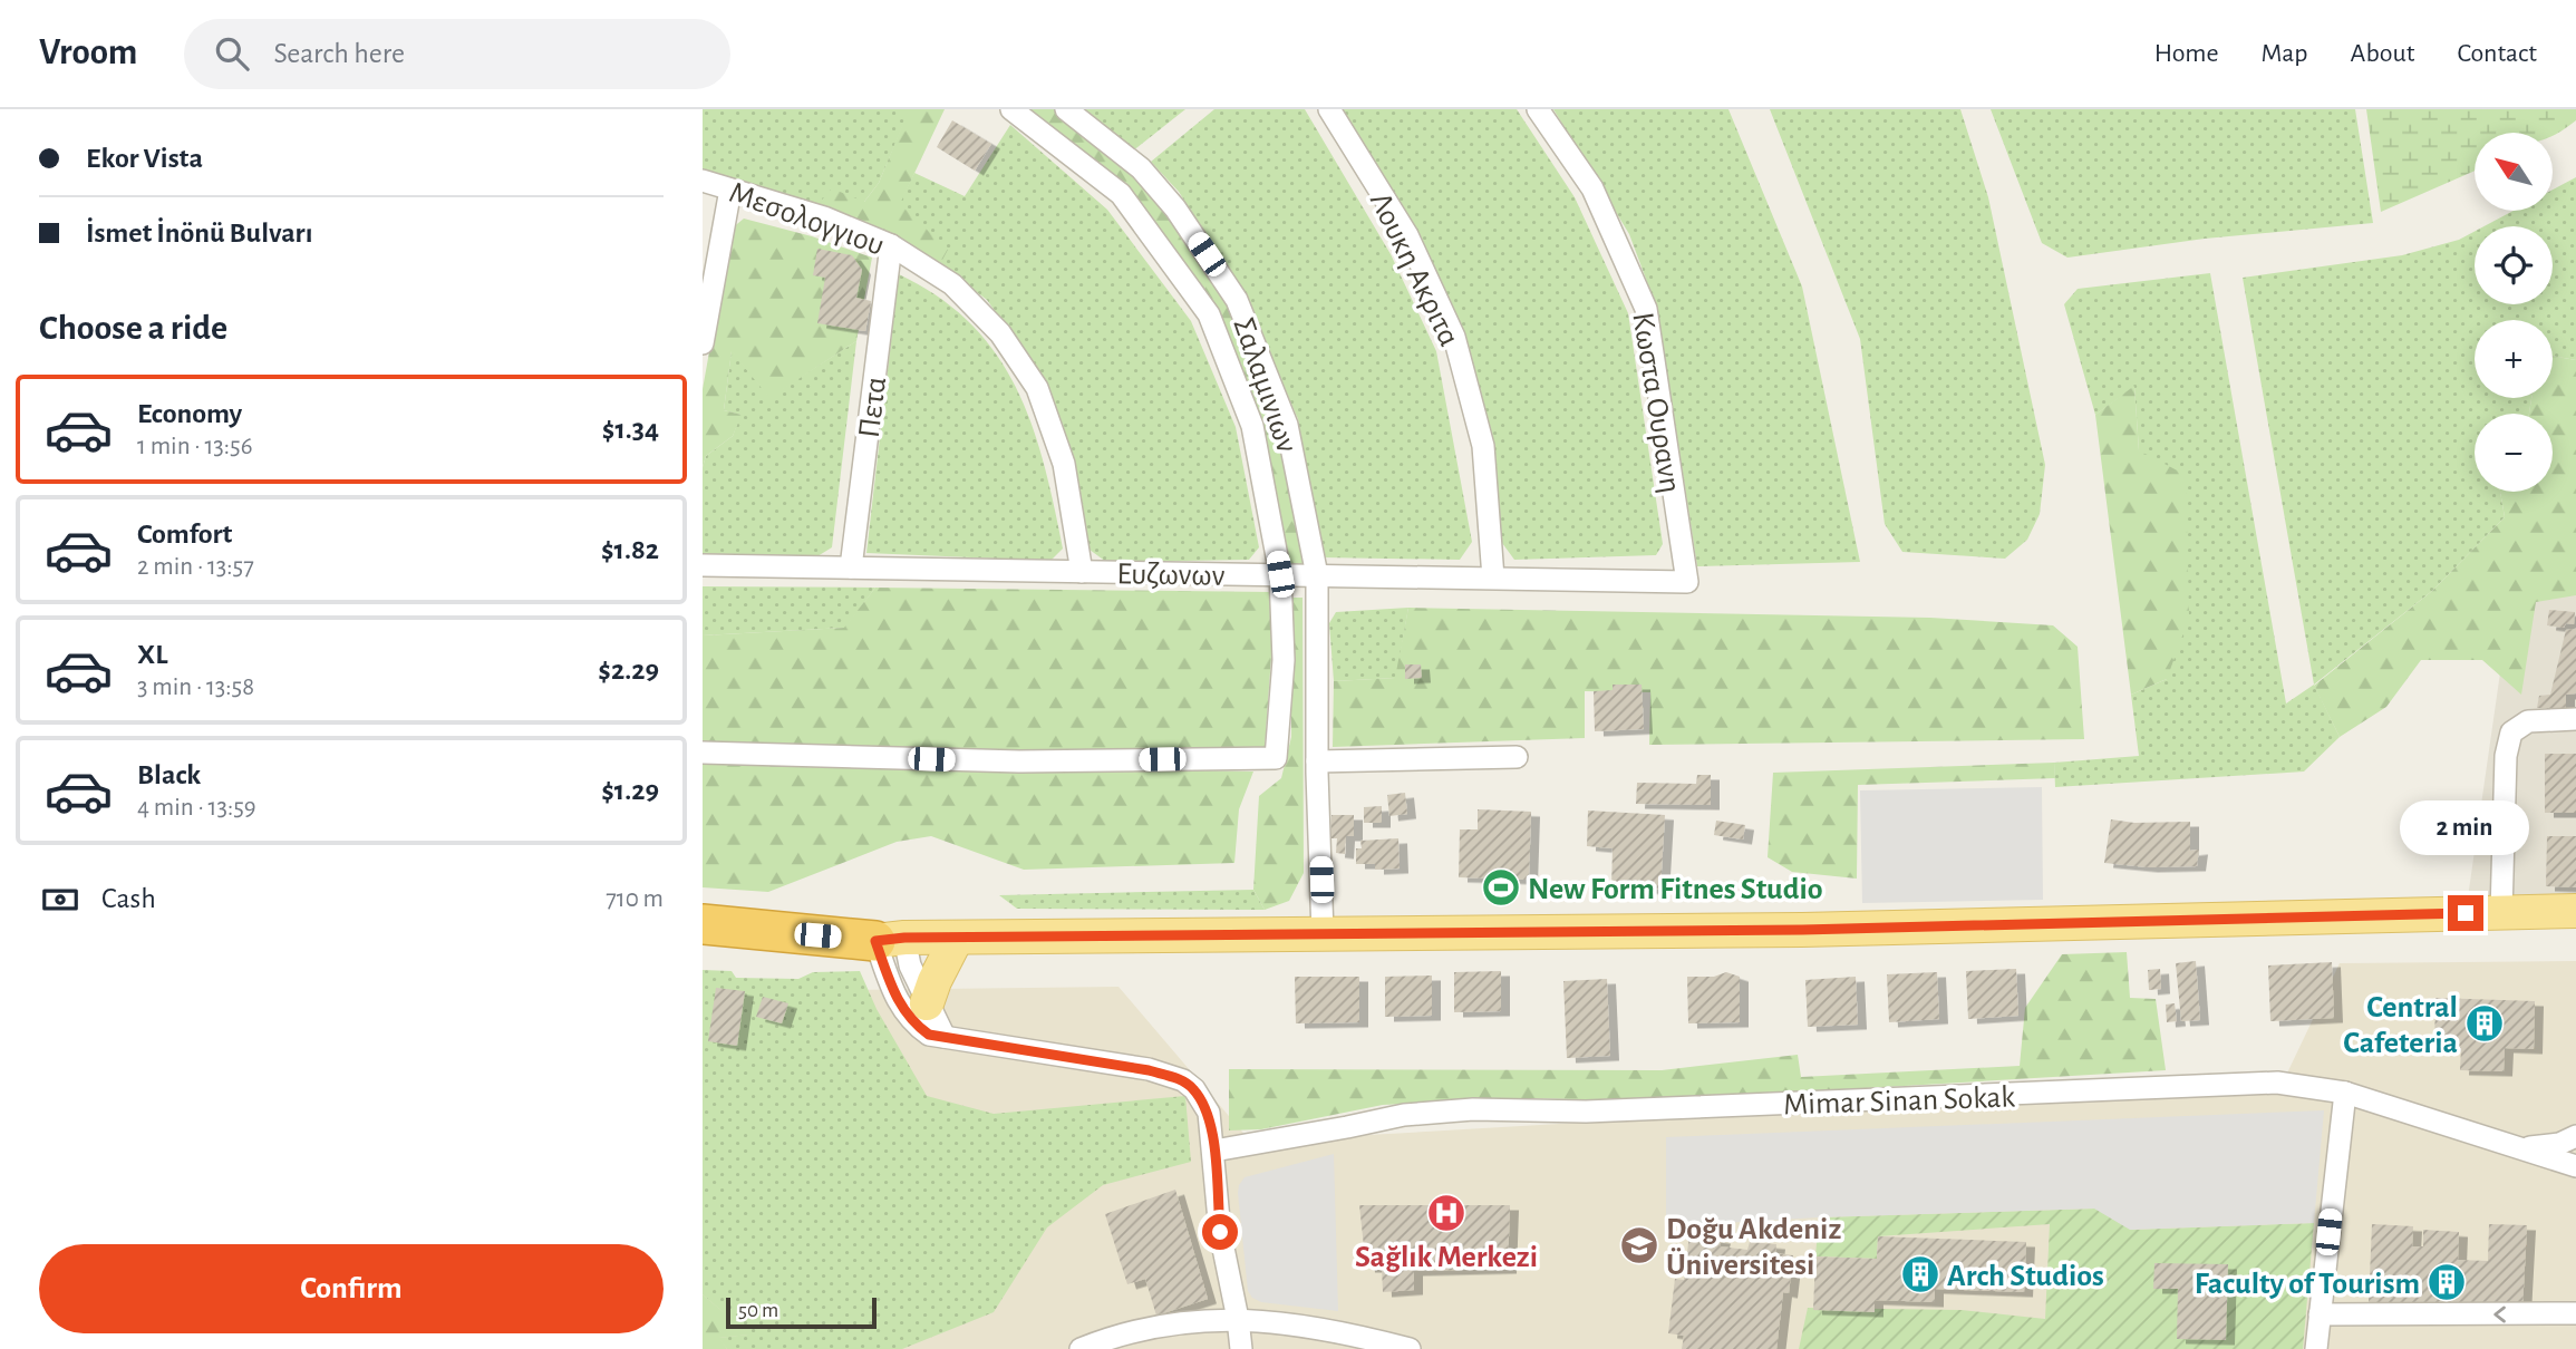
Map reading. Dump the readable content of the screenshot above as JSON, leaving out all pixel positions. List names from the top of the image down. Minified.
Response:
{"streets":{"street":["Μεσολογγιου","Λουκη Ακριτα","Σαλαμινιων","Κωστα Ουρανη","Πετα","Ευζωνων","Mimar Sinan Sokak"]},"crossings":[["Μεσολογγιου","Πετα"],["Μεσολογγιου","Ευζωνων"],["Λουκη Ακριτα","Ευζωνων"],["Σαλαμινιων","Ευζωνων"],["Κωστα Ουρανη","Ευζωνων"],["Πετα","Ευζωνων"]],"places":{"sports":["New Form Fitnes Studio"],"building":["Central Cafeteria","Arch Studios","Faculty of Tourism"],"hospital":["Sağlık Merkezi"],"school or university":["Doğu Akdeniz Üniversitesi"]},"scale_bar":"50 m","north":"top left","page":{"header":"Vroom","search":"Search here","nav":["Home","Map","About","Contact"],"banner":["Ekor Vista","İsmet İnönü Bulvarı"],"map_buttons":["+","−"],"heading":"Choose a ride","list":[{"name":"Economy","note":"1 min · 13:56","value":"$1.34"},{"name":"Comfort","note":"2 min · 13:57","value":"$1.82"},{"name":"XL","note":"3 min · 13:58","value":"$2.29"},{"name":"Black","note":"4 min · 13:59","value":"$1.29"}],"bubble":"2 min","pay":["Cash","710 m"],"buttons":"Confirm","scale":"50 m"}}
